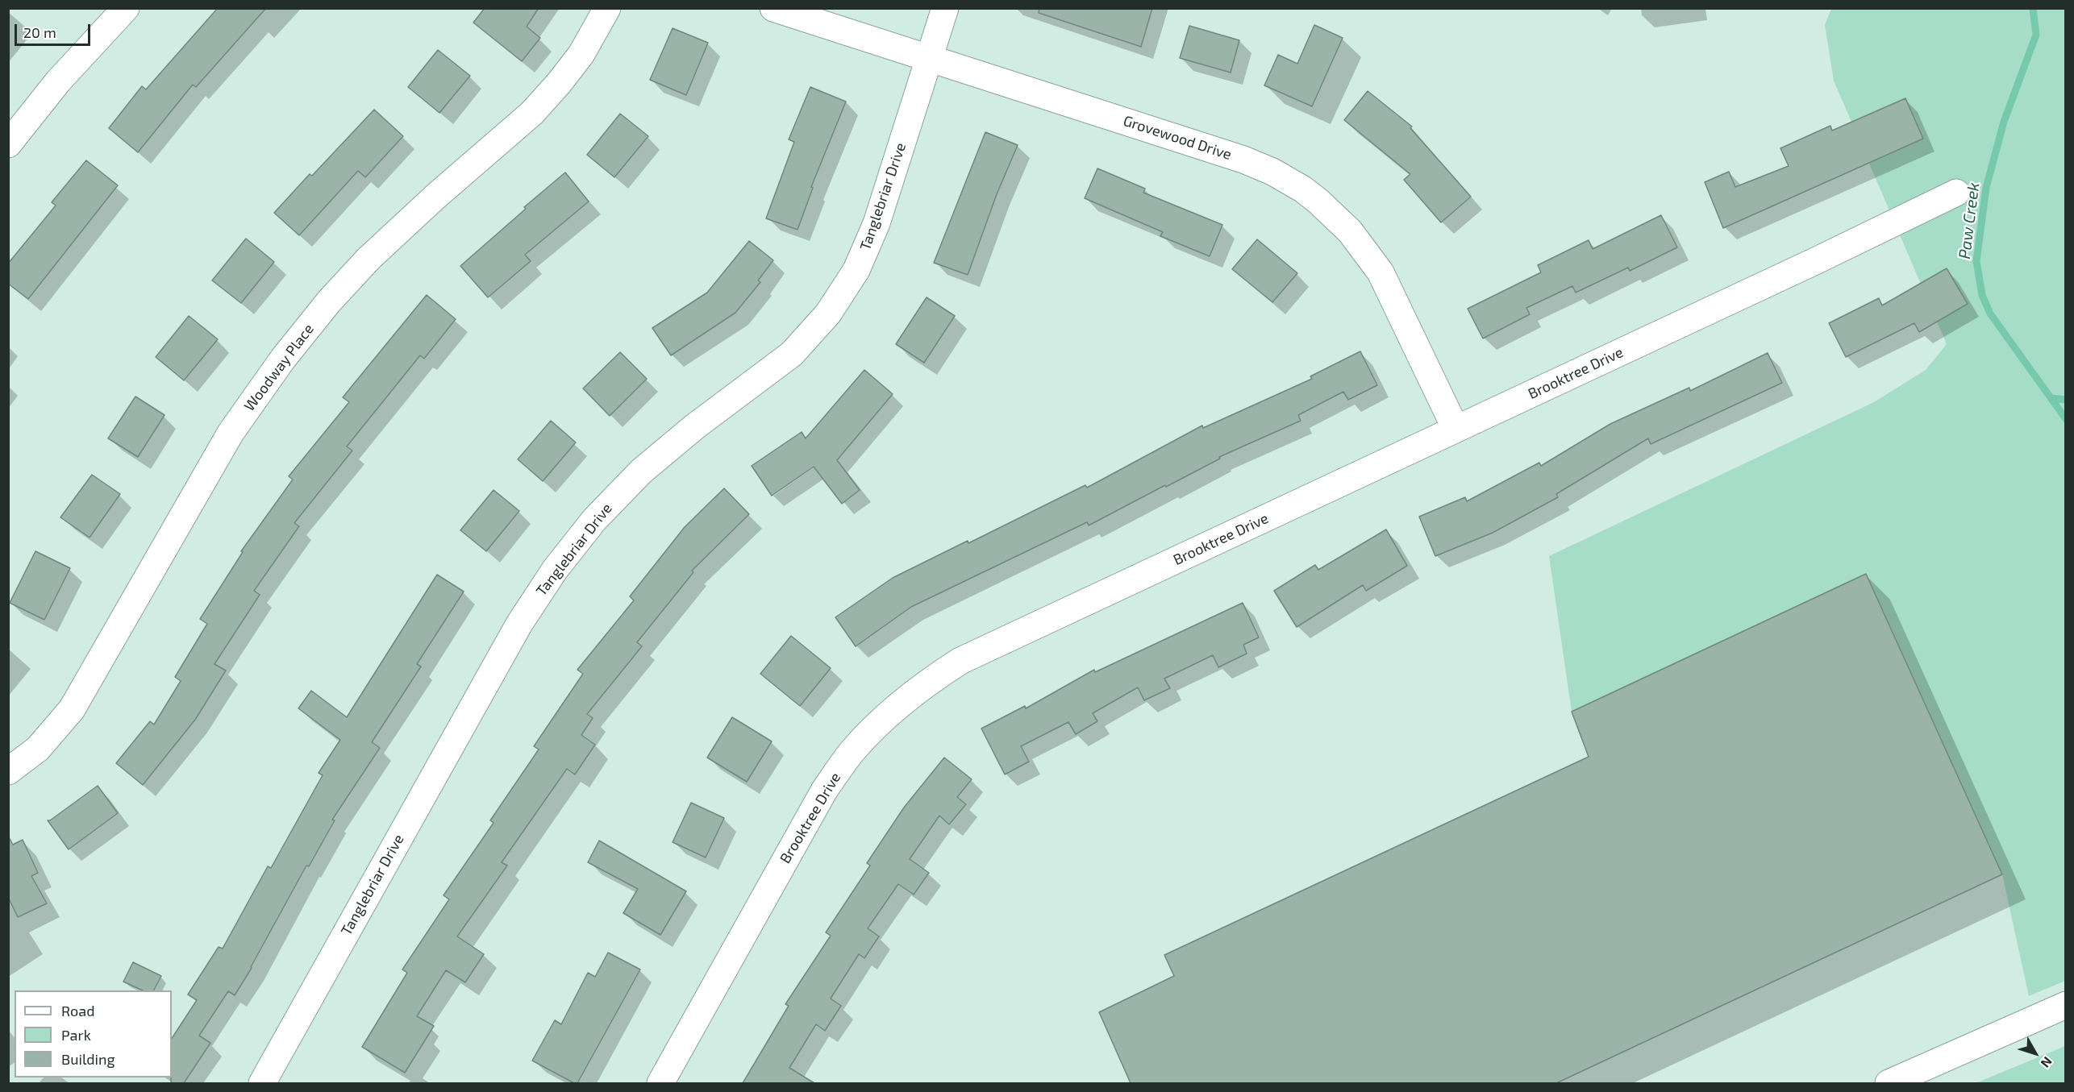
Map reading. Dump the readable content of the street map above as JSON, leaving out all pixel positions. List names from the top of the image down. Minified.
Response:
{"streets":{"street":["Grovewood Drive","Tanglebriar Drive","Woodway Place","Brooktree Drive"]},"crossings":[["Grovewood Drive","Tanglebriar Drive"],["Grovewood Drive","Brooktree Drive"]],"water":["Paw Creek"],"legend":["Road","Park","Building"],"scale_bar":"20 m","north":"bottom right"}
